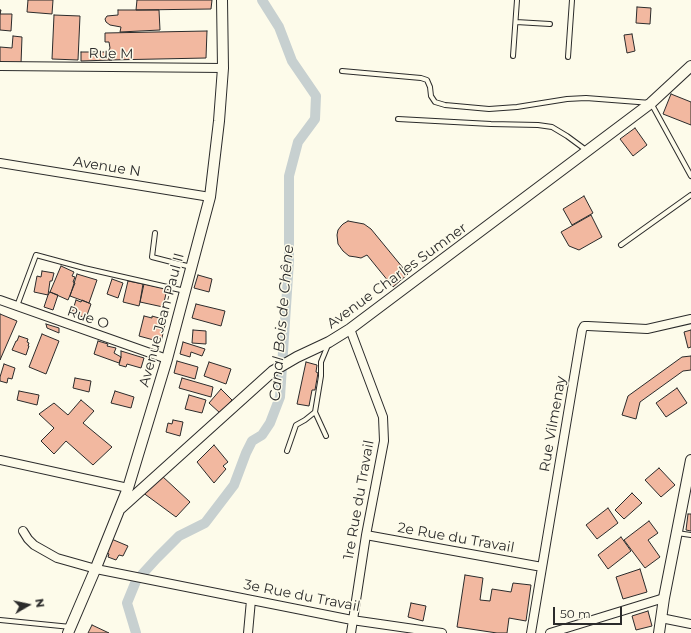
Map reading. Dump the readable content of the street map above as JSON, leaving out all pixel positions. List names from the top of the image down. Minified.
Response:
{"streets":{"street":["Rue M","Avenue N","Avenue Charles Sumner","Rue O","Avenue Jean-Paul II","Rue Vilmenay","1re Rue du Travail","2e Rue du Travail","3e Rue du Travail"]},"crossings":[["Rue M","Avenue Jean-Paul II"],["Avenue N","Avenue Jean-Paul II"],["Avenue Charles Sumner","Avenue Jean-Paul II"],["Avenue Charles Sumner","1re Rue du Travail"],["Rue O","Avenue Jean-Paul II"],["Avenue Jean-Paul II","3e Rue du Travail"],["Rue Vilmenay","2e Rue du Travail"],["1re Rue du Travail","2e Rue du Travail"],["1re Rue du Travail","3e Rue du Travail"]],"water":["Canal Bois de Chêne"],"scale_bar":"50 m","north":"right"}
